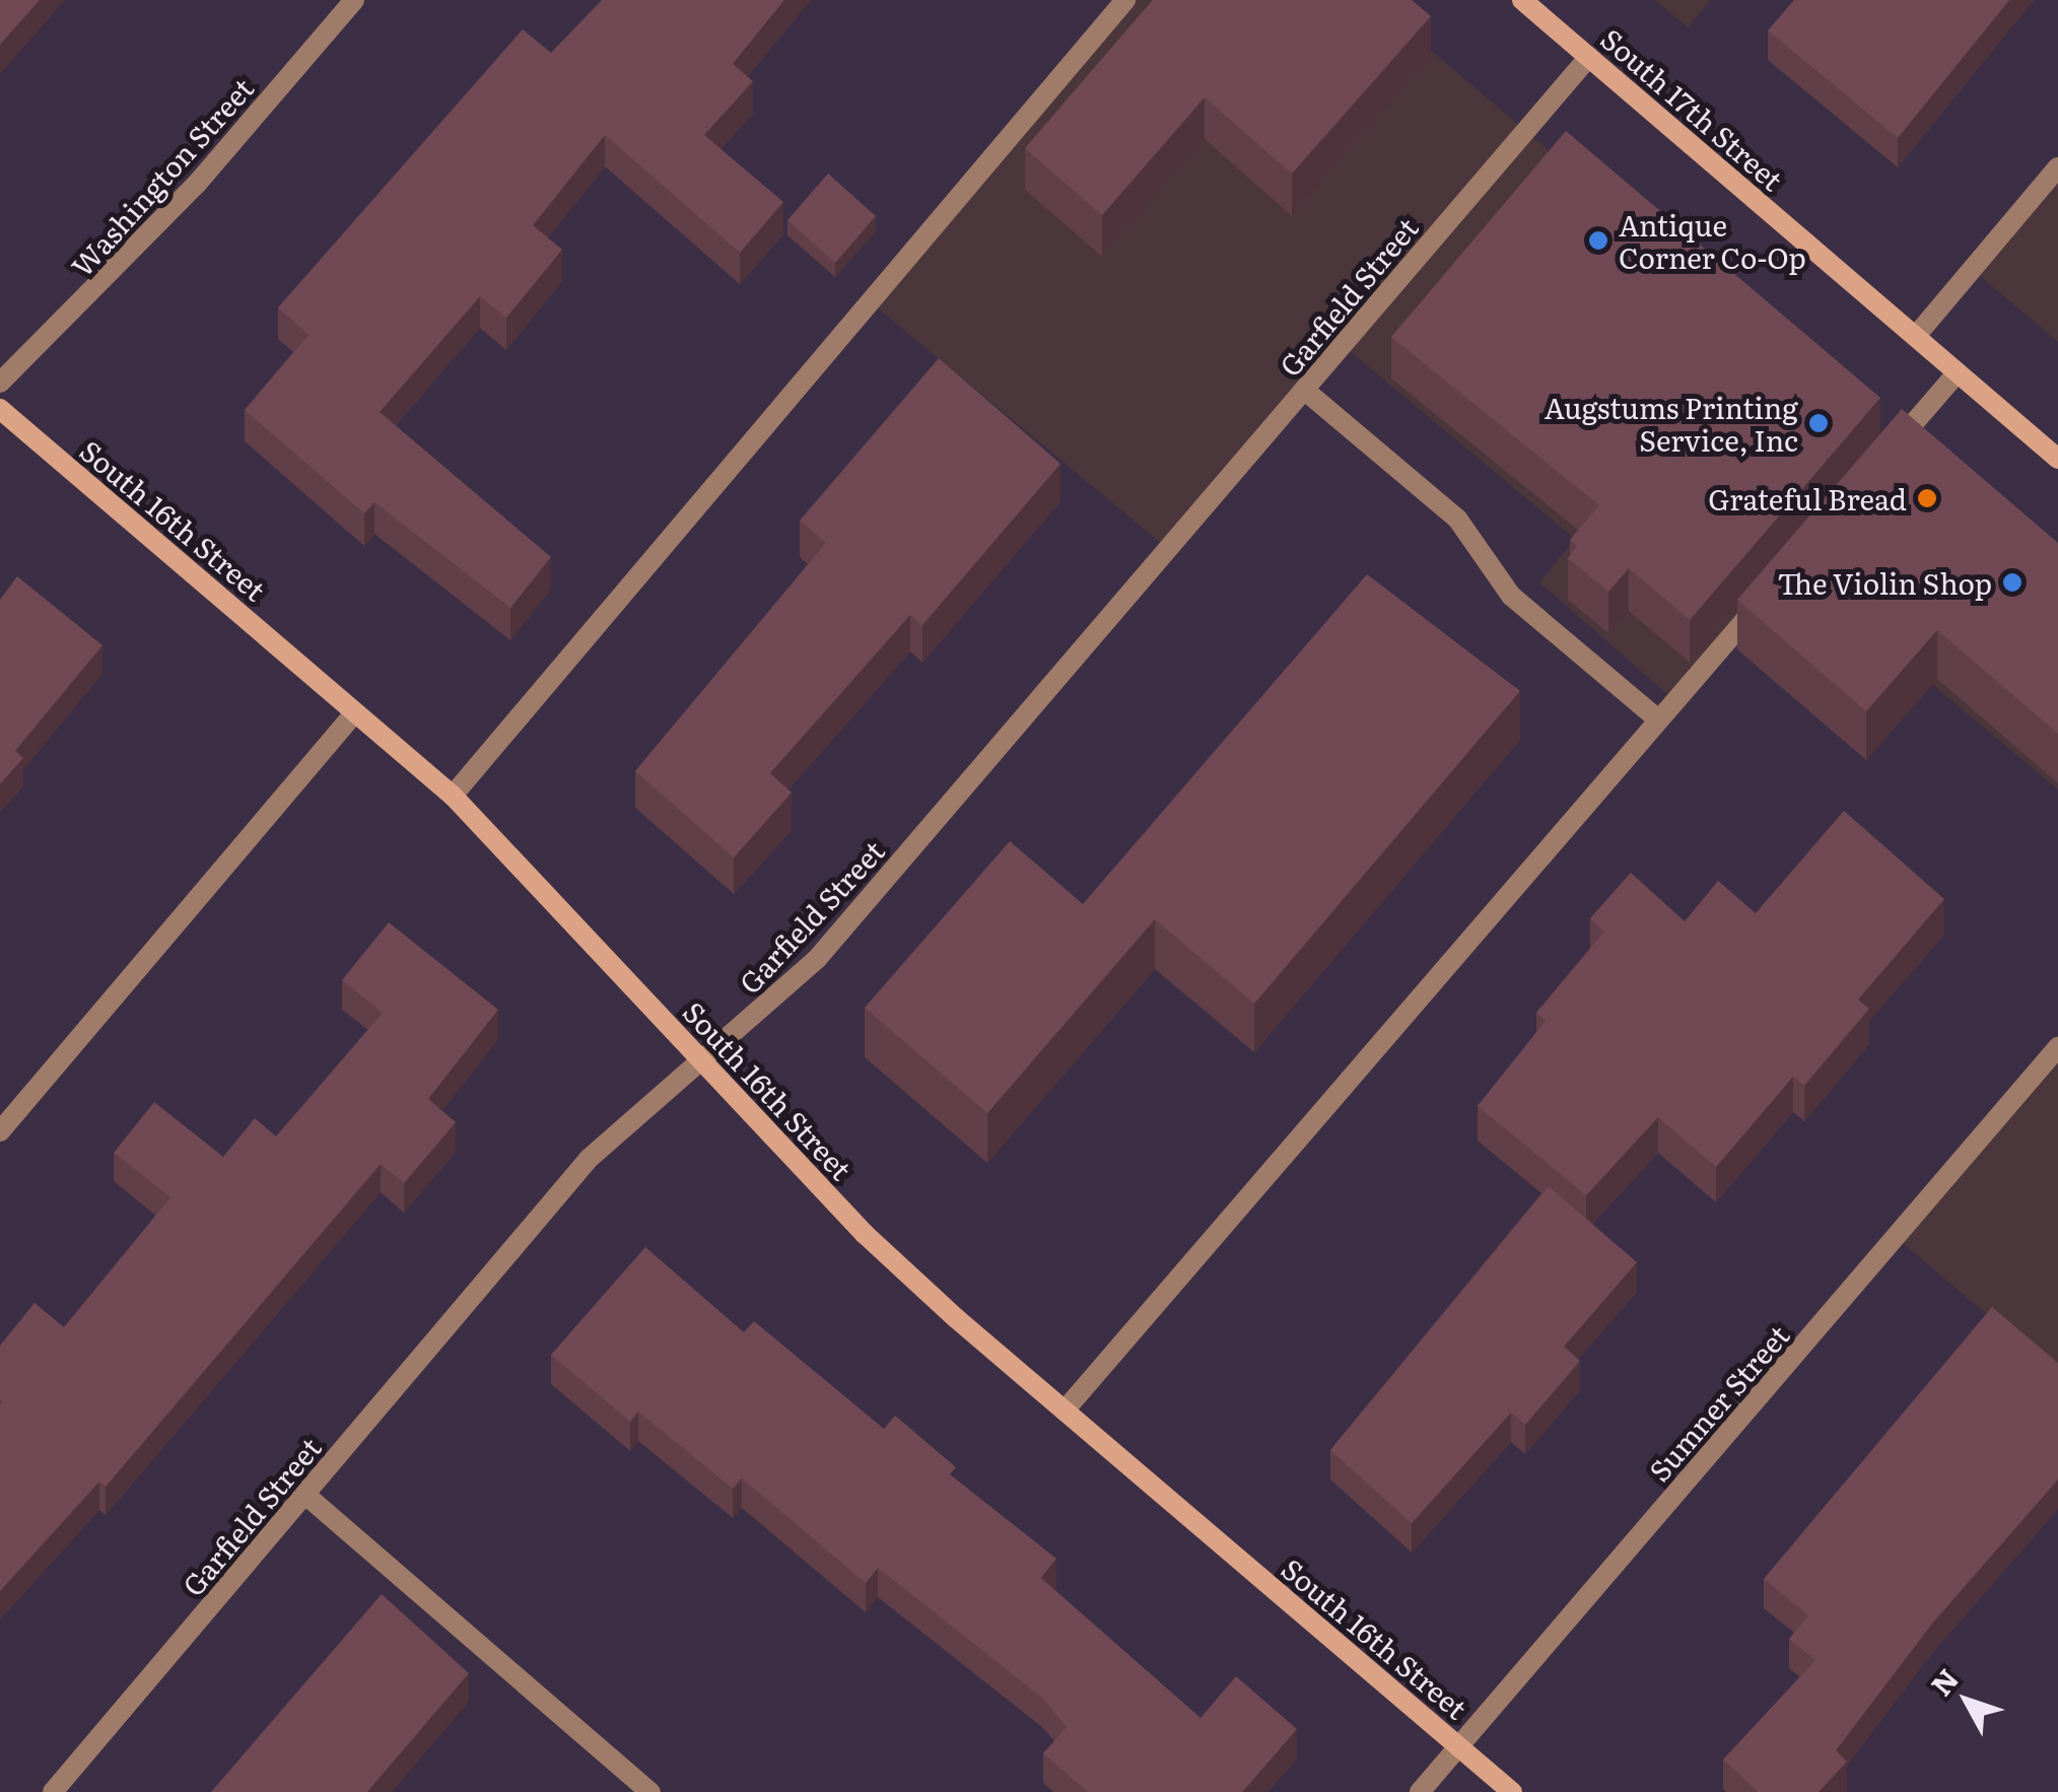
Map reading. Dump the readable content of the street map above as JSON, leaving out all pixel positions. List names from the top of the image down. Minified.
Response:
{"streets":{"main road":["South 17th Street","South 16th Street"],"street":["Washington Street","Garfield Street","Sumner Street"]},"crossings":[["South 17th Street","Garfield Street"],["Garfield Street","South 16th Street"],["South 16th Street","Sumner Street"]],"places":["Antique Corner Co-Op","Augstums Printing Service, Inc","Grateful Bread","The Violin Shop"],"north":"top left"}
